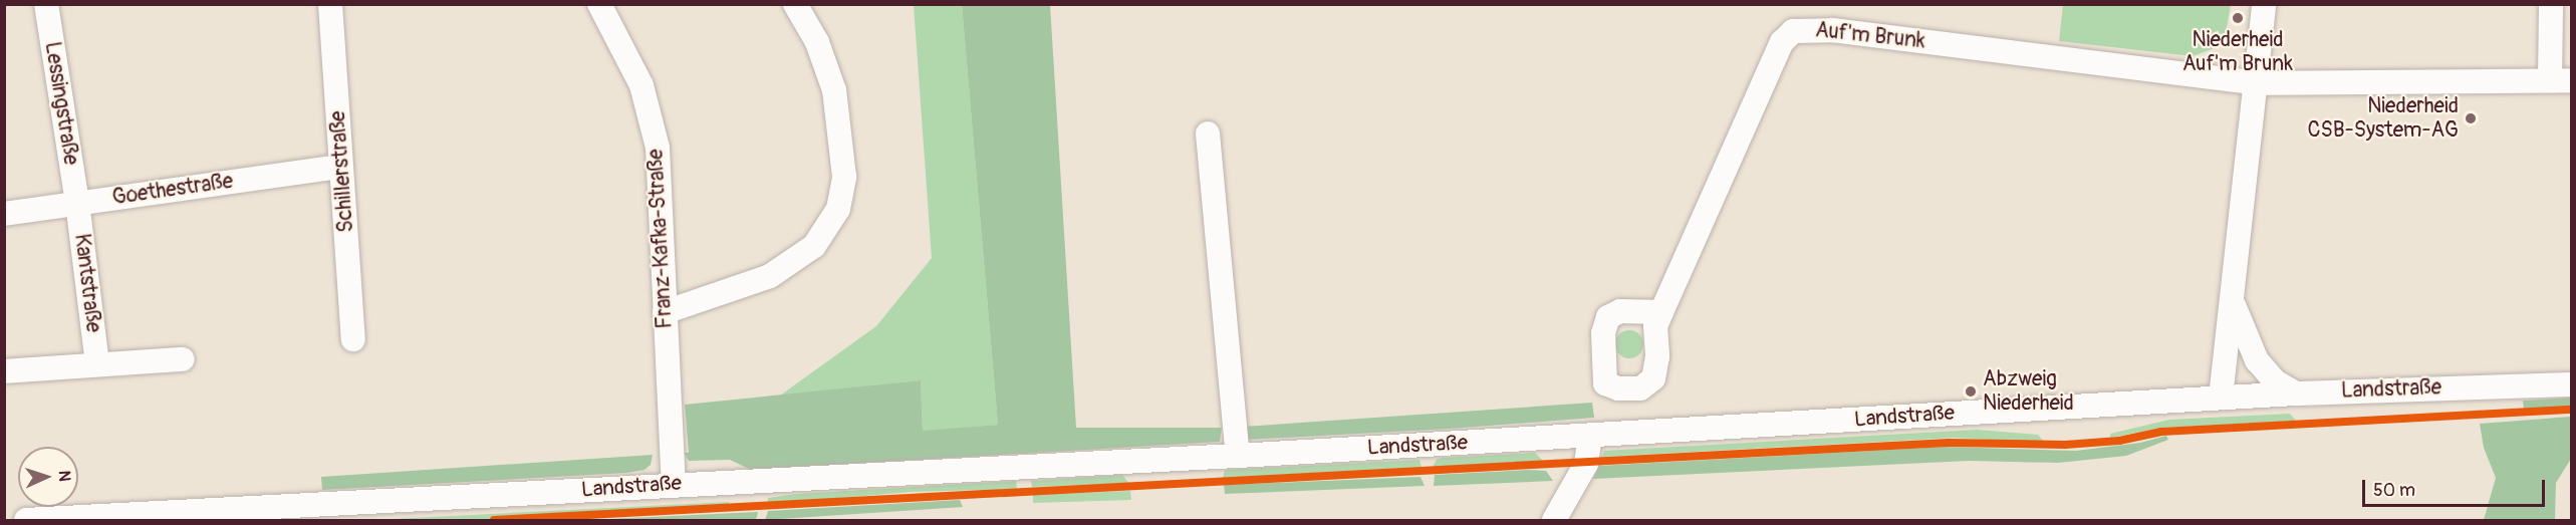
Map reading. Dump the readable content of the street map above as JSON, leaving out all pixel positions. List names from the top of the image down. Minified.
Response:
{"streets":{"street":["Auf'm Brunk","Lessingstraße","Schillerstraße","Goethestraße","Franz-Kafka-Straße","Kantstraße","Landstraße"]},"crossings":[["Lessingstraße","Goethestraße"],["Lessingstraße","Kantstraße"],["Schillerstraße","Goethestraße"],["Goethestraße","Kantstraße"],["Franz-Kafka-Straße","Landstraße"]],"places":["Niederheid Auf'm Brunk","Niederheid CSB-System-AG","Abzweig Niederheid"],"scale_bar":"50 m","north":"right"}
